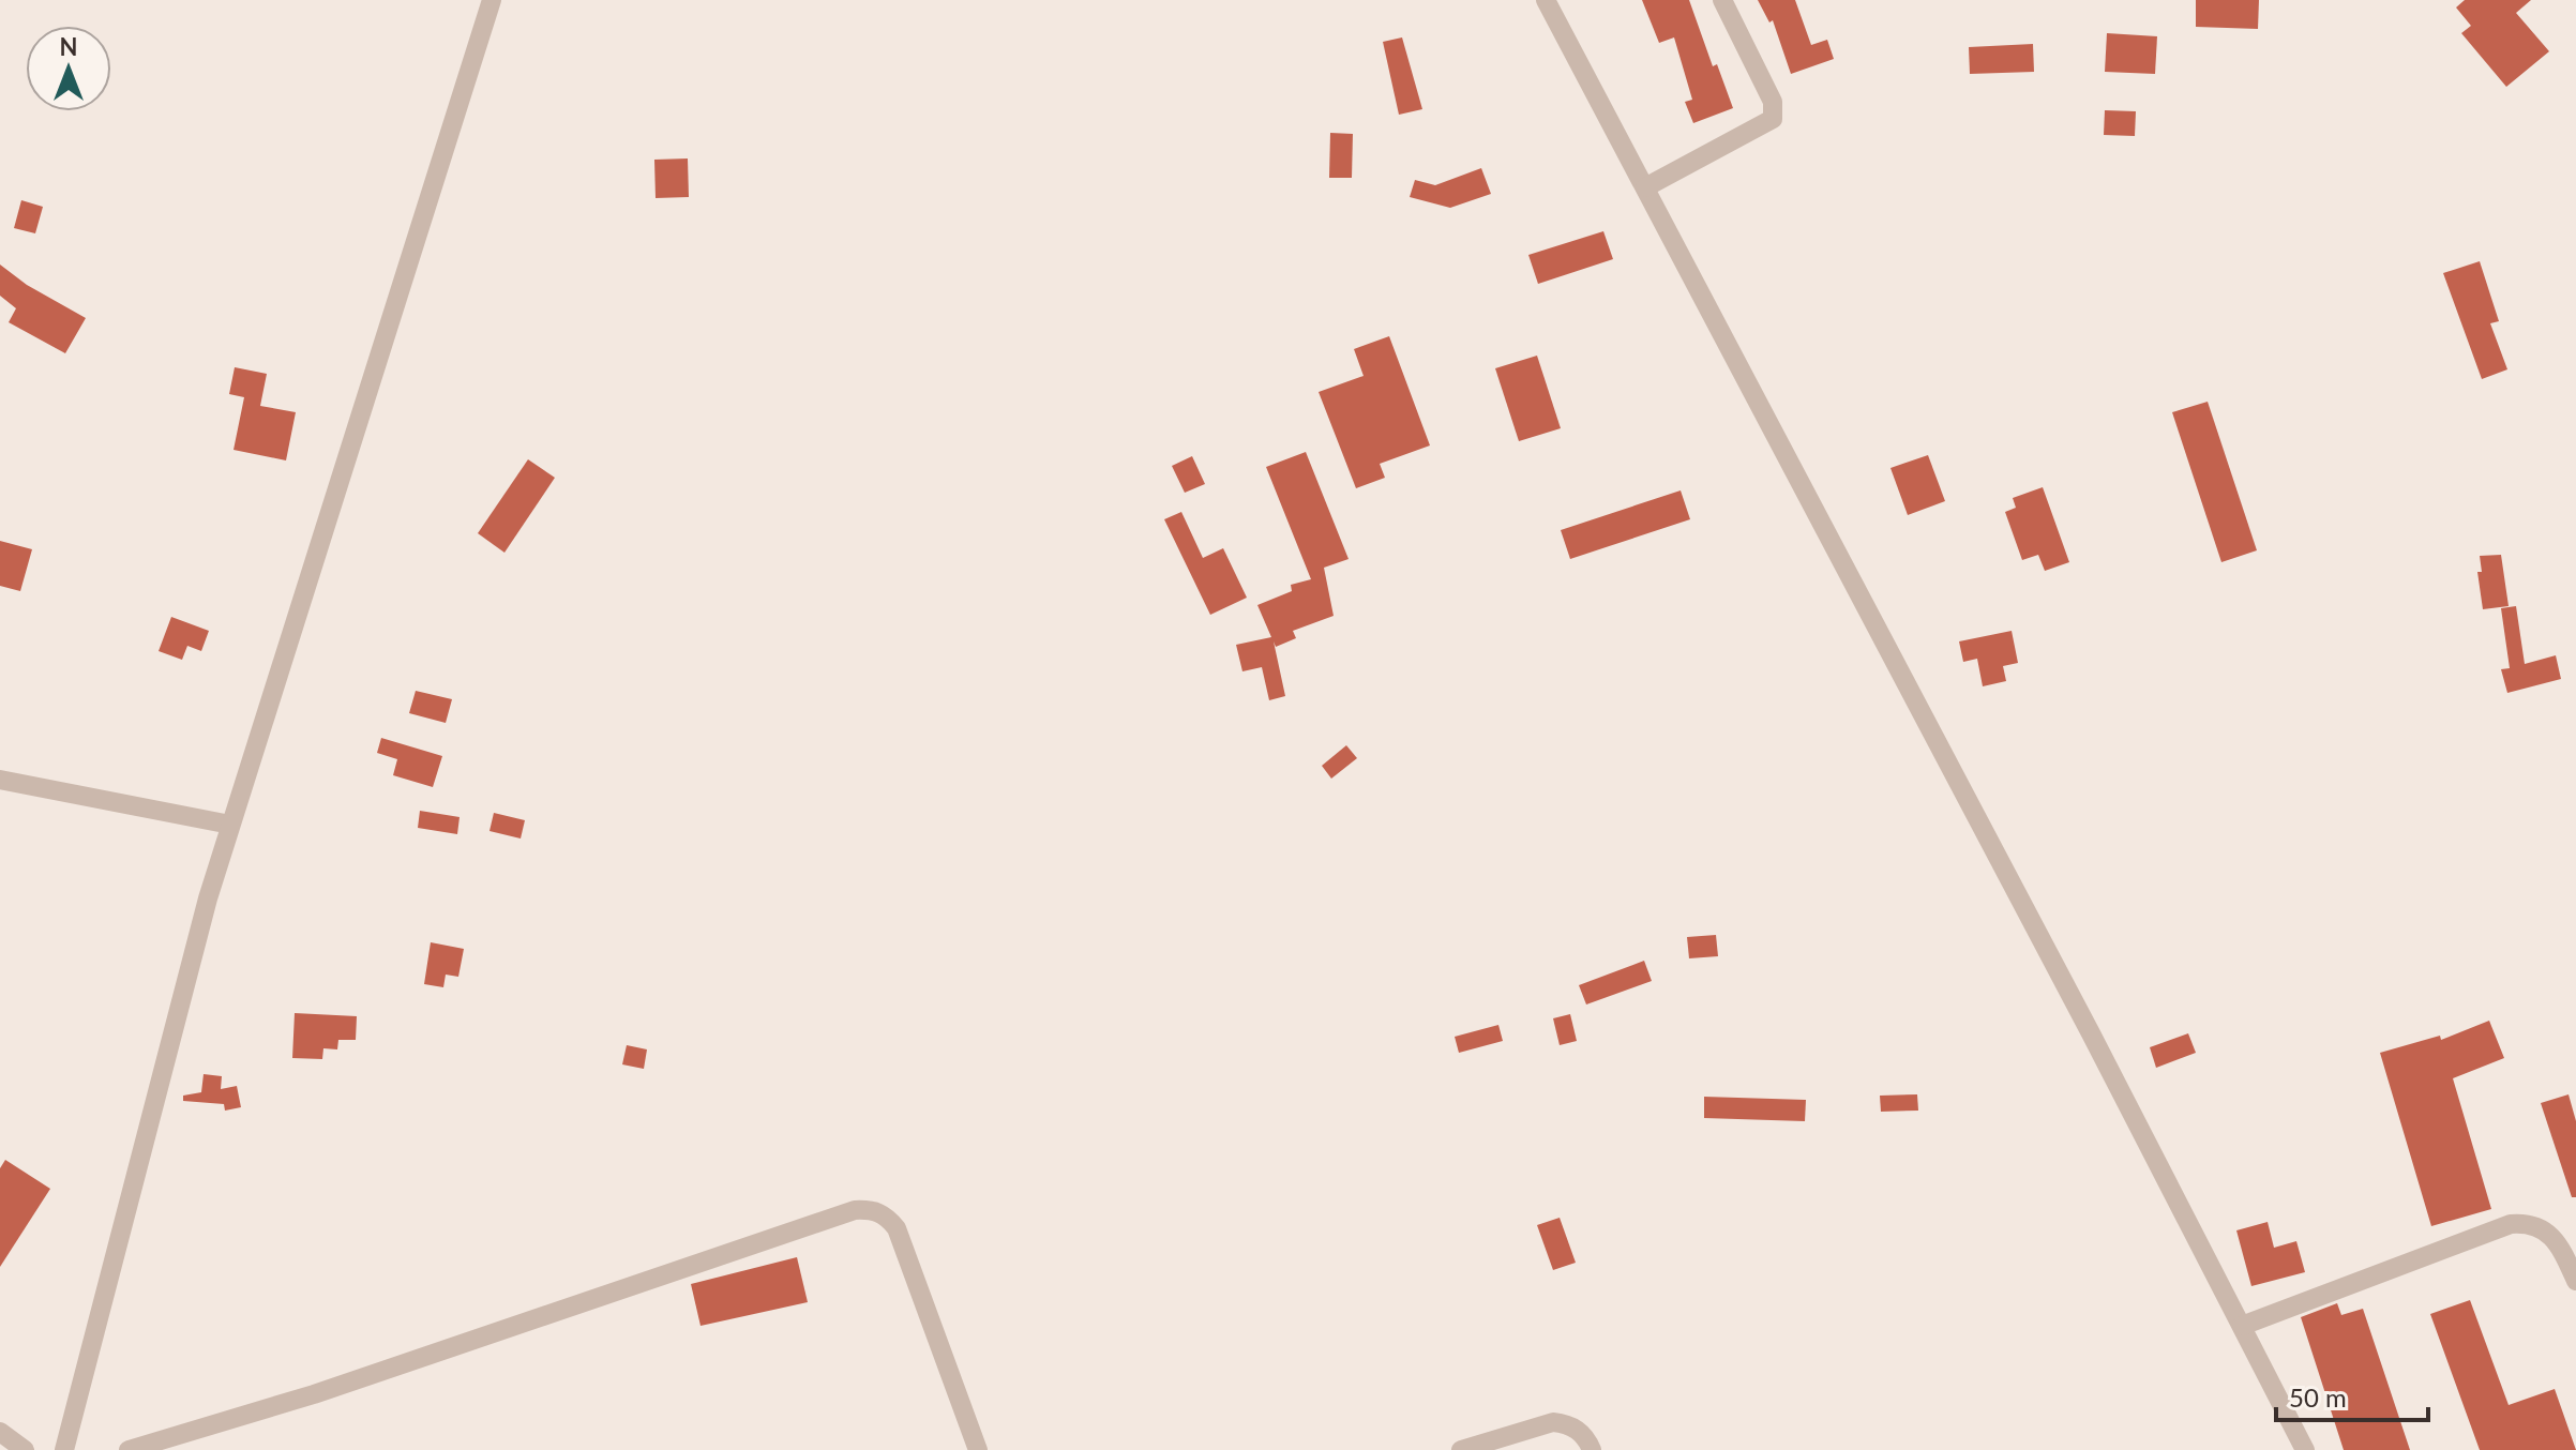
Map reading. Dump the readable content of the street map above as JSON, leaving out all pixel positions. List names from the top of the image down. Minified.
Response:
{"scale_bar":"50 m","north":"top"}
